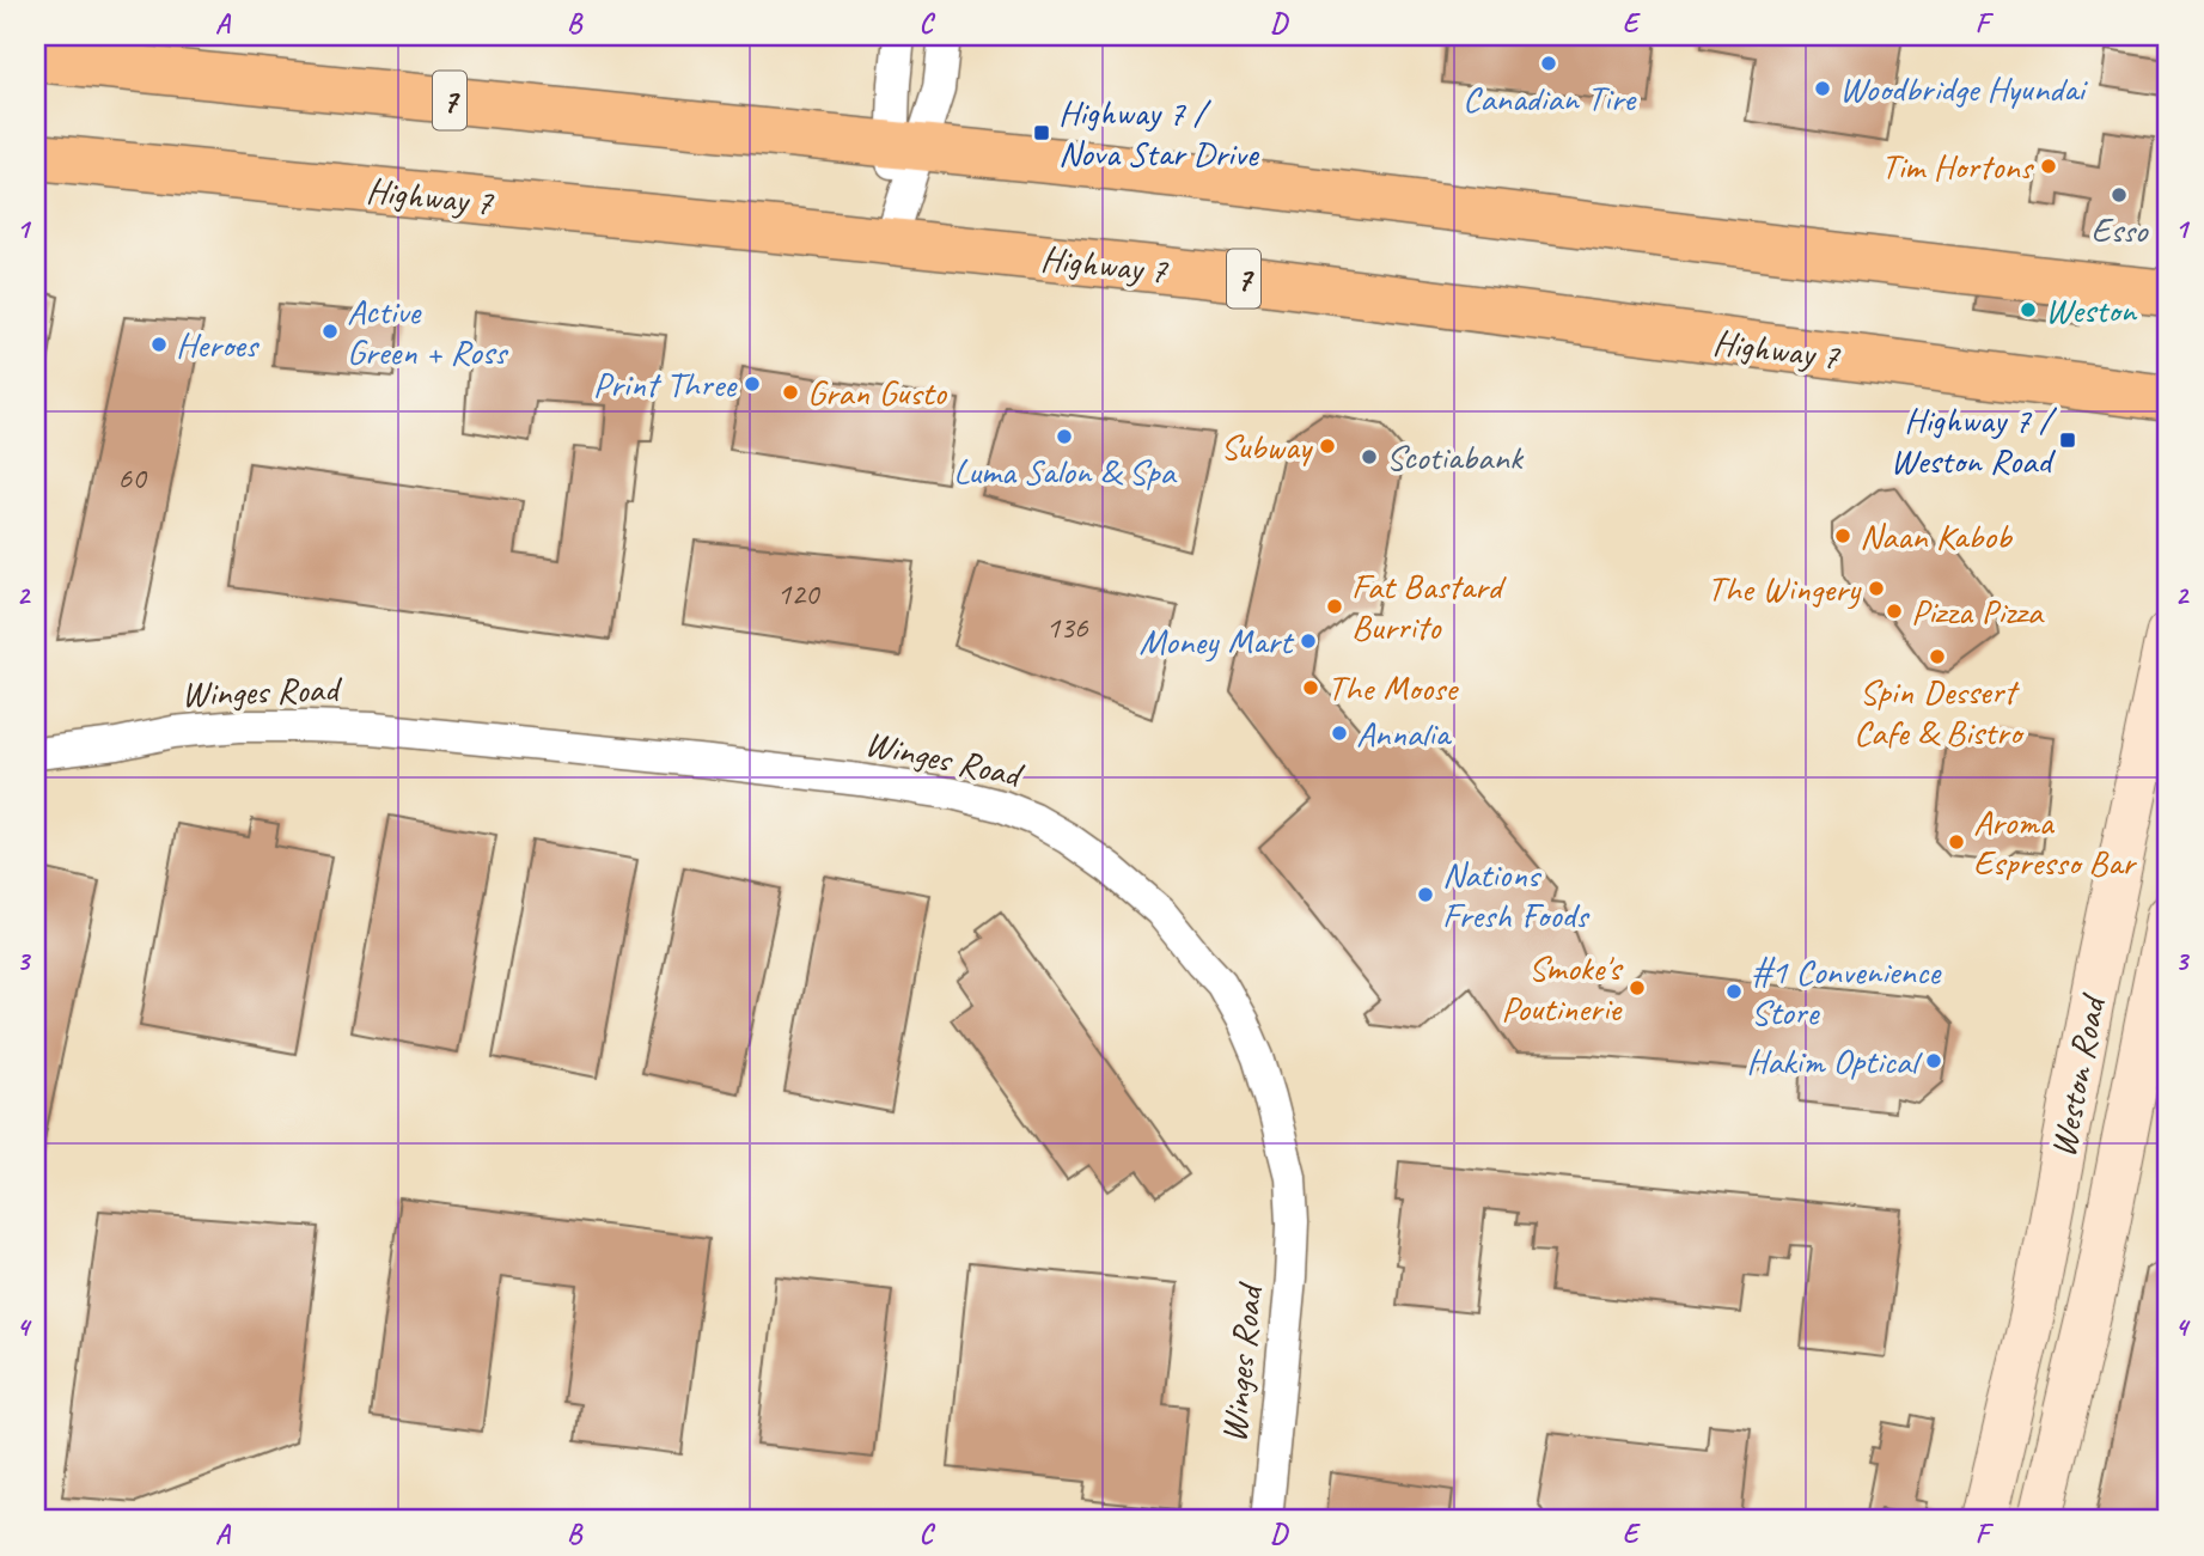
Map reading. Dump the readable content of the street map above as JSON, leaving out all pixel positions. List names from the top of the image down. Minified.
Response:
{"streets":{"main road":["7","Highway 7","Weston Road"],"street":["Winges Road"]},"places":{"other":["Canadian Tire","Woodbridge Hyundai","Tim Hortons","Esso","Weston","Active Green + Ross","Heroes","Print Three","Gran Gusto","Luma Salon & Spa","Subway","Scotiabank","Naan Kabob","The Wingery","Fat Bastard Burrito","Pizza Pizza","Money Mart","Spin Dessert Cafe & Bistro","The Moose","Annalia","Aroma Espresso Bar","Nations Fresh Foods","Smoke's Poutinerie","#1 Convenience Store","Hakim Optical"],"transit":["Highway 7 / Nova Star Drive","Highway 7 / Weston Road"]},"house_numbers":["60","120","136"],"grid":{"columns":["A","B","C","D","E","F"],"rows":["1","2","3","4"]}}
